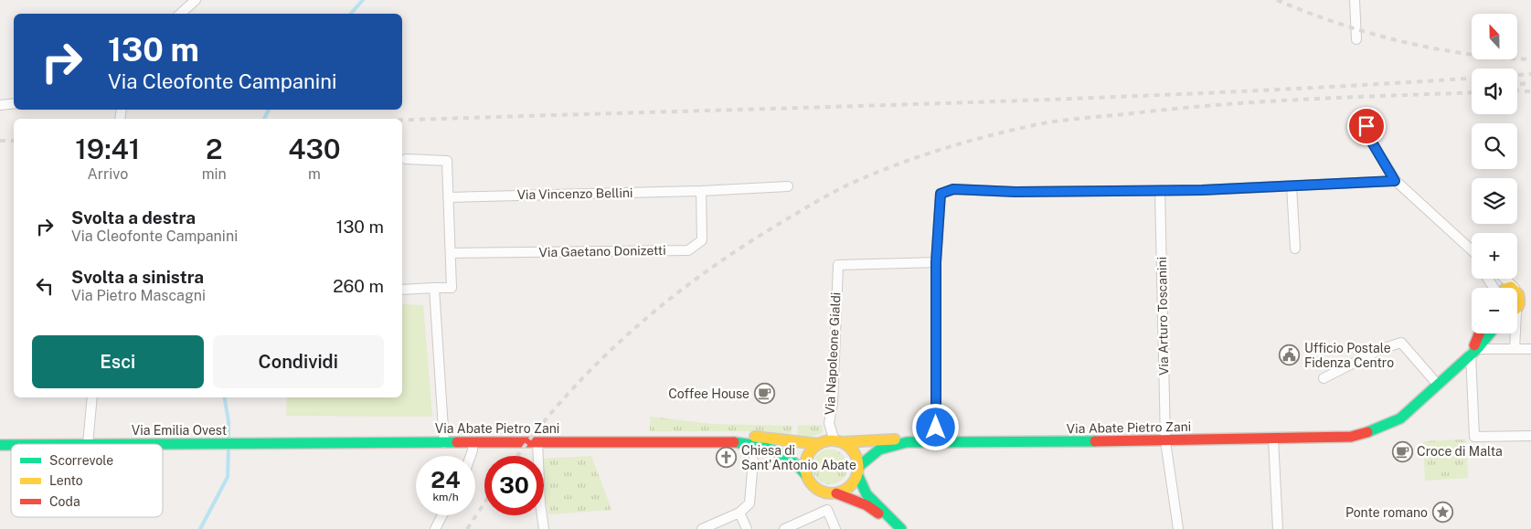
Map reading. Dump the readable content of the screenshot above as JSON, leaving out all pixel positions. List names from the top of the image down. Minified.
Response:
{"streets":{"main road":["Via Abate Pietro Zani","Via Emilia Ovest"],"street":["Via Vincenzo Bellini","Via Gaetano Donizetti","Via Arturo Toscanini","Via Napoleone Gialdi"]},"crossings":[["Via Vincenzo Bellini","Via Gaetano Donizetti"],["Via Arturo Toscanini","Via Abate Pietro Zani"],["Via Napoleone Gialdi","Via Abate Pietro Zani"],["Via Abate Pietro Zani","Via Emilia Ovest"]],"places":{"public building":["Ufficio Postale Fidenza Centro"],"cafe":["Coffee House","Croce di Malta"],"church":["Chiesa di Sant'Antonio Abate"],"place":["Ponte romano"]},"legend":["Scorrevole","Lento","Coda"],"north":"top","page":{"map_buttons":["+","−"],"turn":["130 m","Via Cleofonte Campanini"],"eta":["19:41","Arrivo","2","min","430","m"],"list":[{"name":"Svolta a destra","note":"Via Cleofonte Campanini","value":"130 m"},{"name":"Svolta a sinistra","note":"Via Pietro Mascagni","value":"260 m"}],"buttons":["Esci","Condividi"],"speed":"24 km/h","limit":"30"}}
